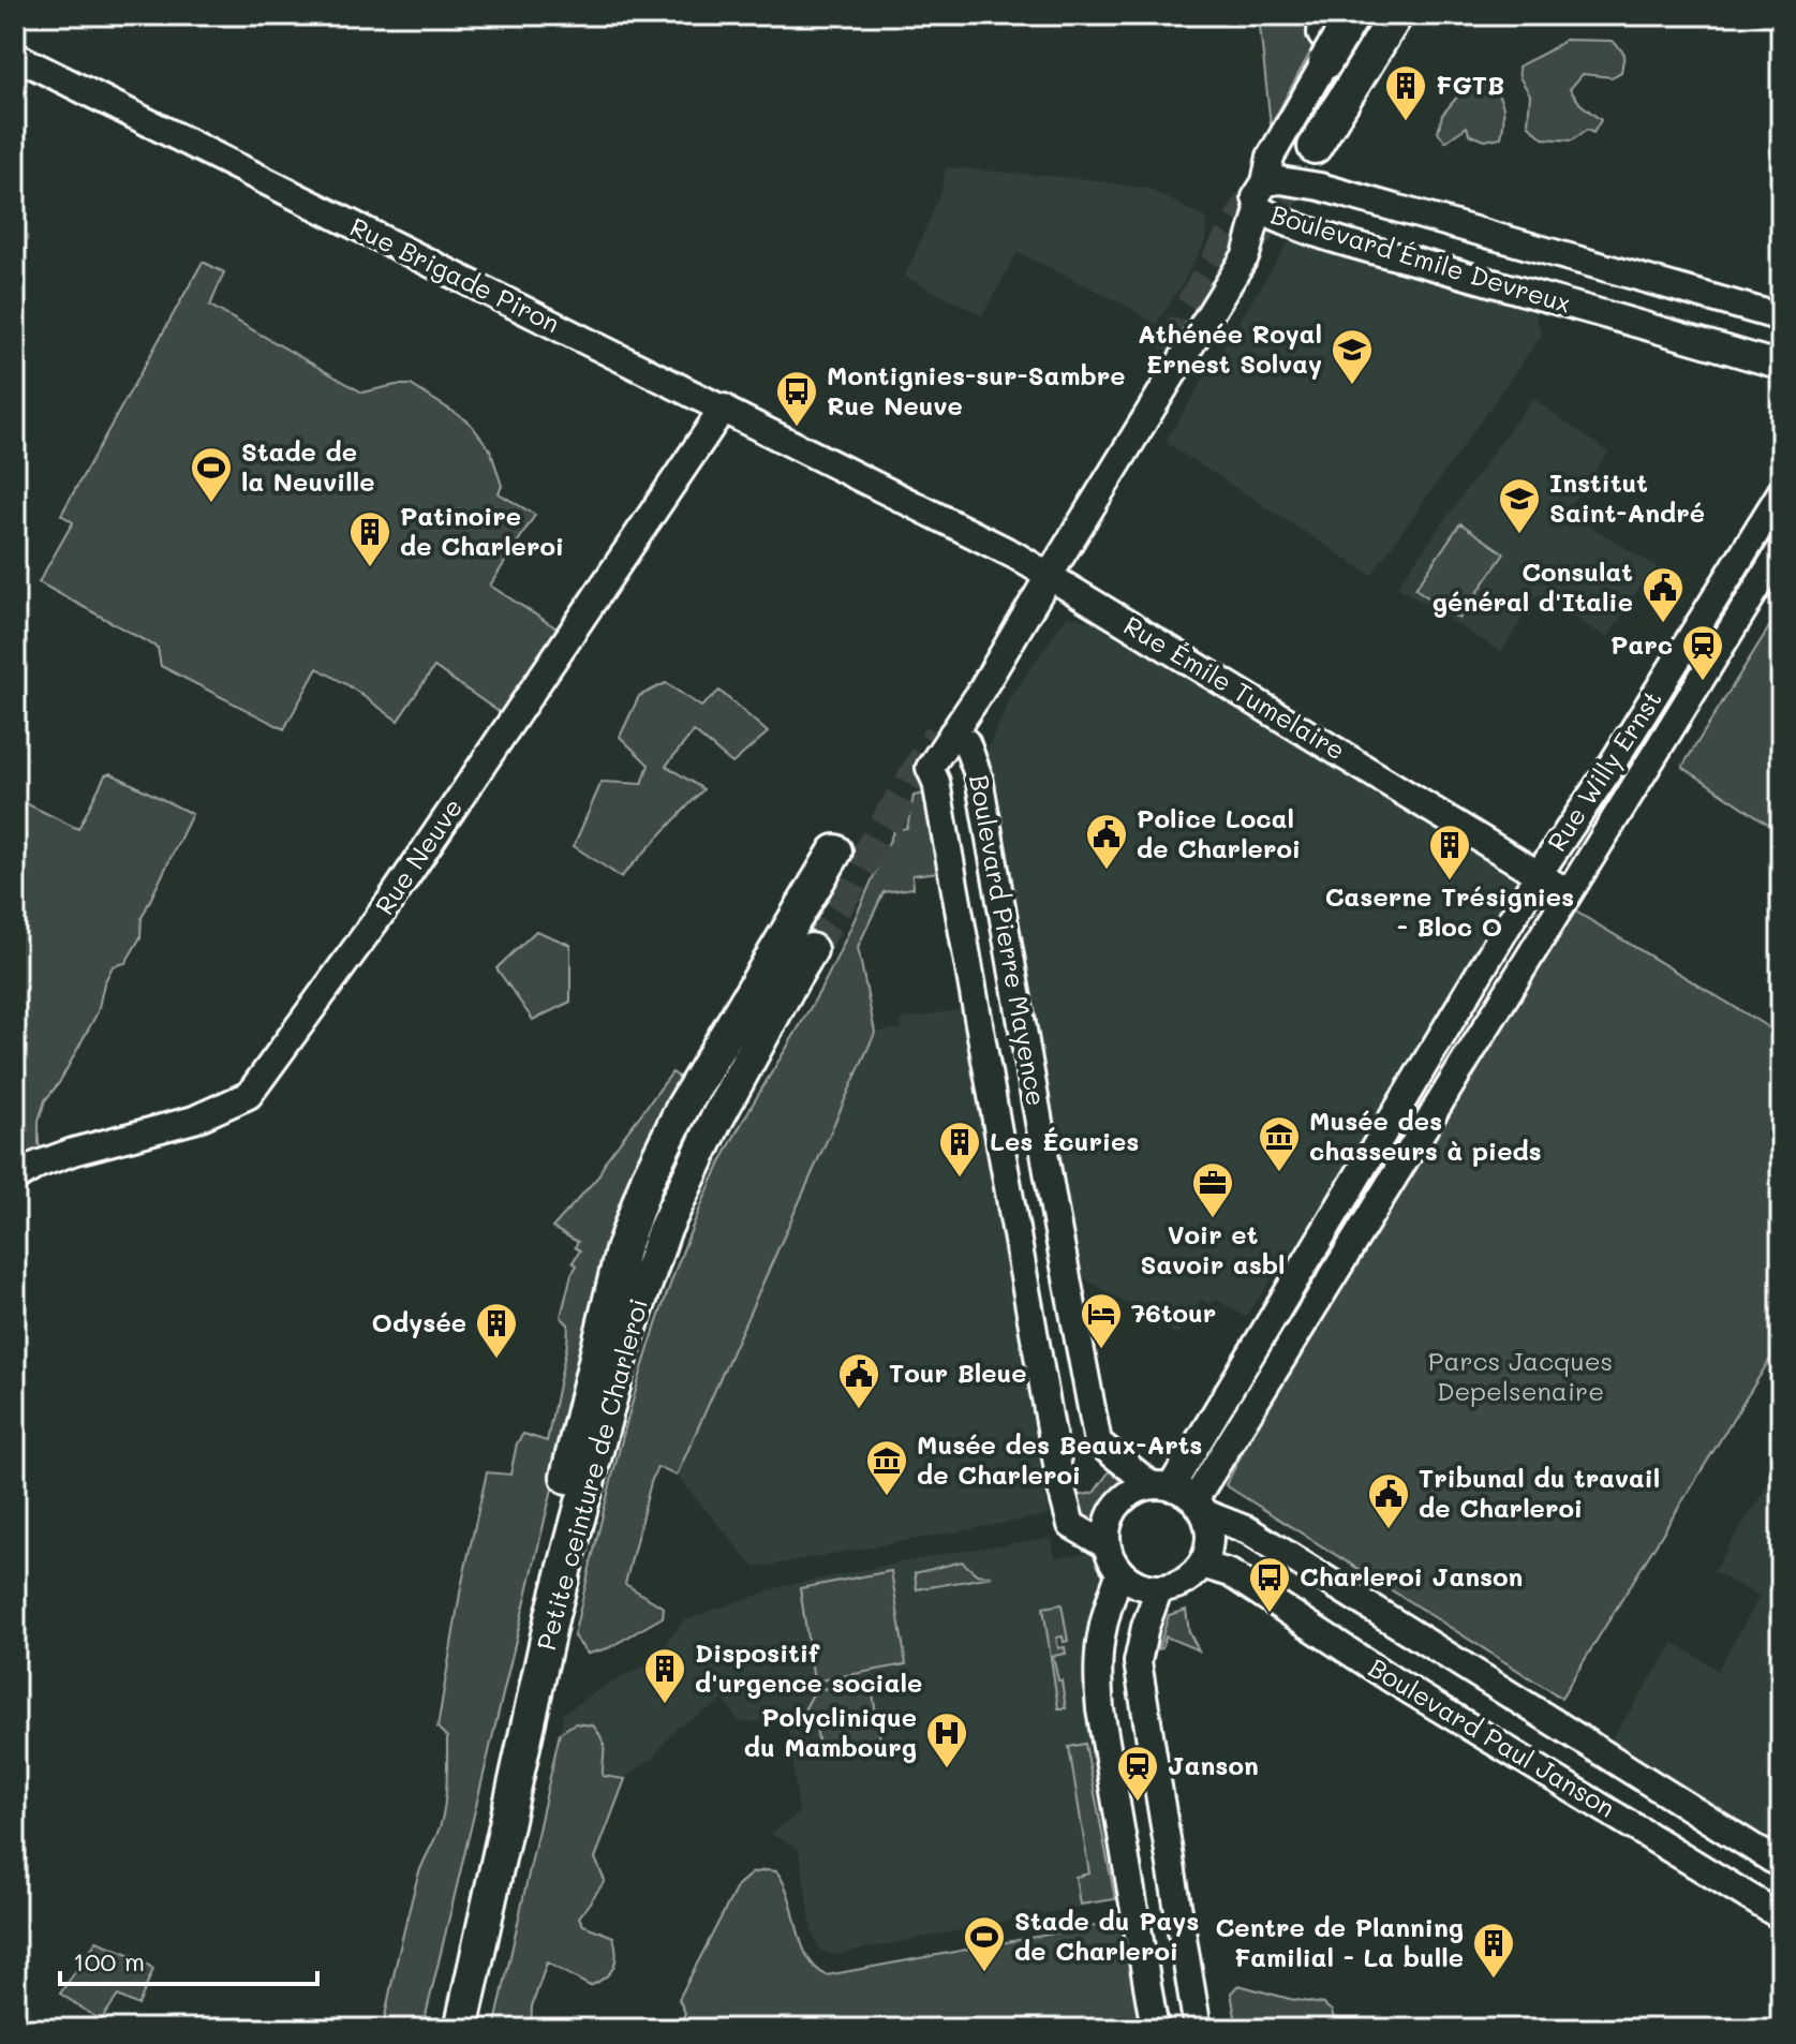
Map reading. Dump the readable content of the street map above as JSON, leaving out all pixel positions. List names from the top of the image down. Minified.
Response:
{"streets":{"highway":["Petite ceinture de Charleroi"],"street":["Boulevard Émile Devreux","Rue Brigade Piron","Rue Émile Tumelaire","Rue Willy Ernst","Rue Neuve","Boulevard Pierre Mayence","Boulevard Paul Janson"]},"crossings":[["Boulevard Émile Devreux","Boulevard Pierre Mayence"],["Rue Brigade Piron","Rue Émile Tumelaire"],["Rue Brigade Piron","Rue Neuve"],["Rue Émile Tumelaire","Rue Willy Ernst"],["Rue Émile Tumelaire","Boulevard Pierre Mayence"],["Rue Willy Ernst","Boulevard Pierre Mayence"],["Rue Willy Ernst","Boulevard Paul Janson"],["Boulevard Pierre Mayence","Boulevard Paul Janson"]],"parks":["Parcs Jacques Depelsenaire"],"places":{"building":["FGTB","Patinoire de Charleroi","Caserne Trésignies - Bloc O","Les Écuries","Odysée","Dispositif d'urgence sociale","Centre de Planning Familial - La bulle"],"school or university":["Athénée Royal Ernest Solvay","Institut Saint-André"],"bus stop":["Montignies-sur-Sambre Rue Neuve","Charleroi Janson"],"sports":["Stade de la Neuville","Stade du Pays de Charleroi"],"public building":["Consulat général d'Italie","Police Local de Charleroi","Tour Bleue","Tribunal du travail de Charleroi"],"station":["Parc","Janson"],"museum":["Musée des chasseurs à pieds","Musée des Beaux-Arts de Charleroi"],"office":["Voir et Savoir asbl"],"hotel":["76tour"],"hospital":["Polyclinique du Mambourg"]},"scale_bar":"100 m"}
